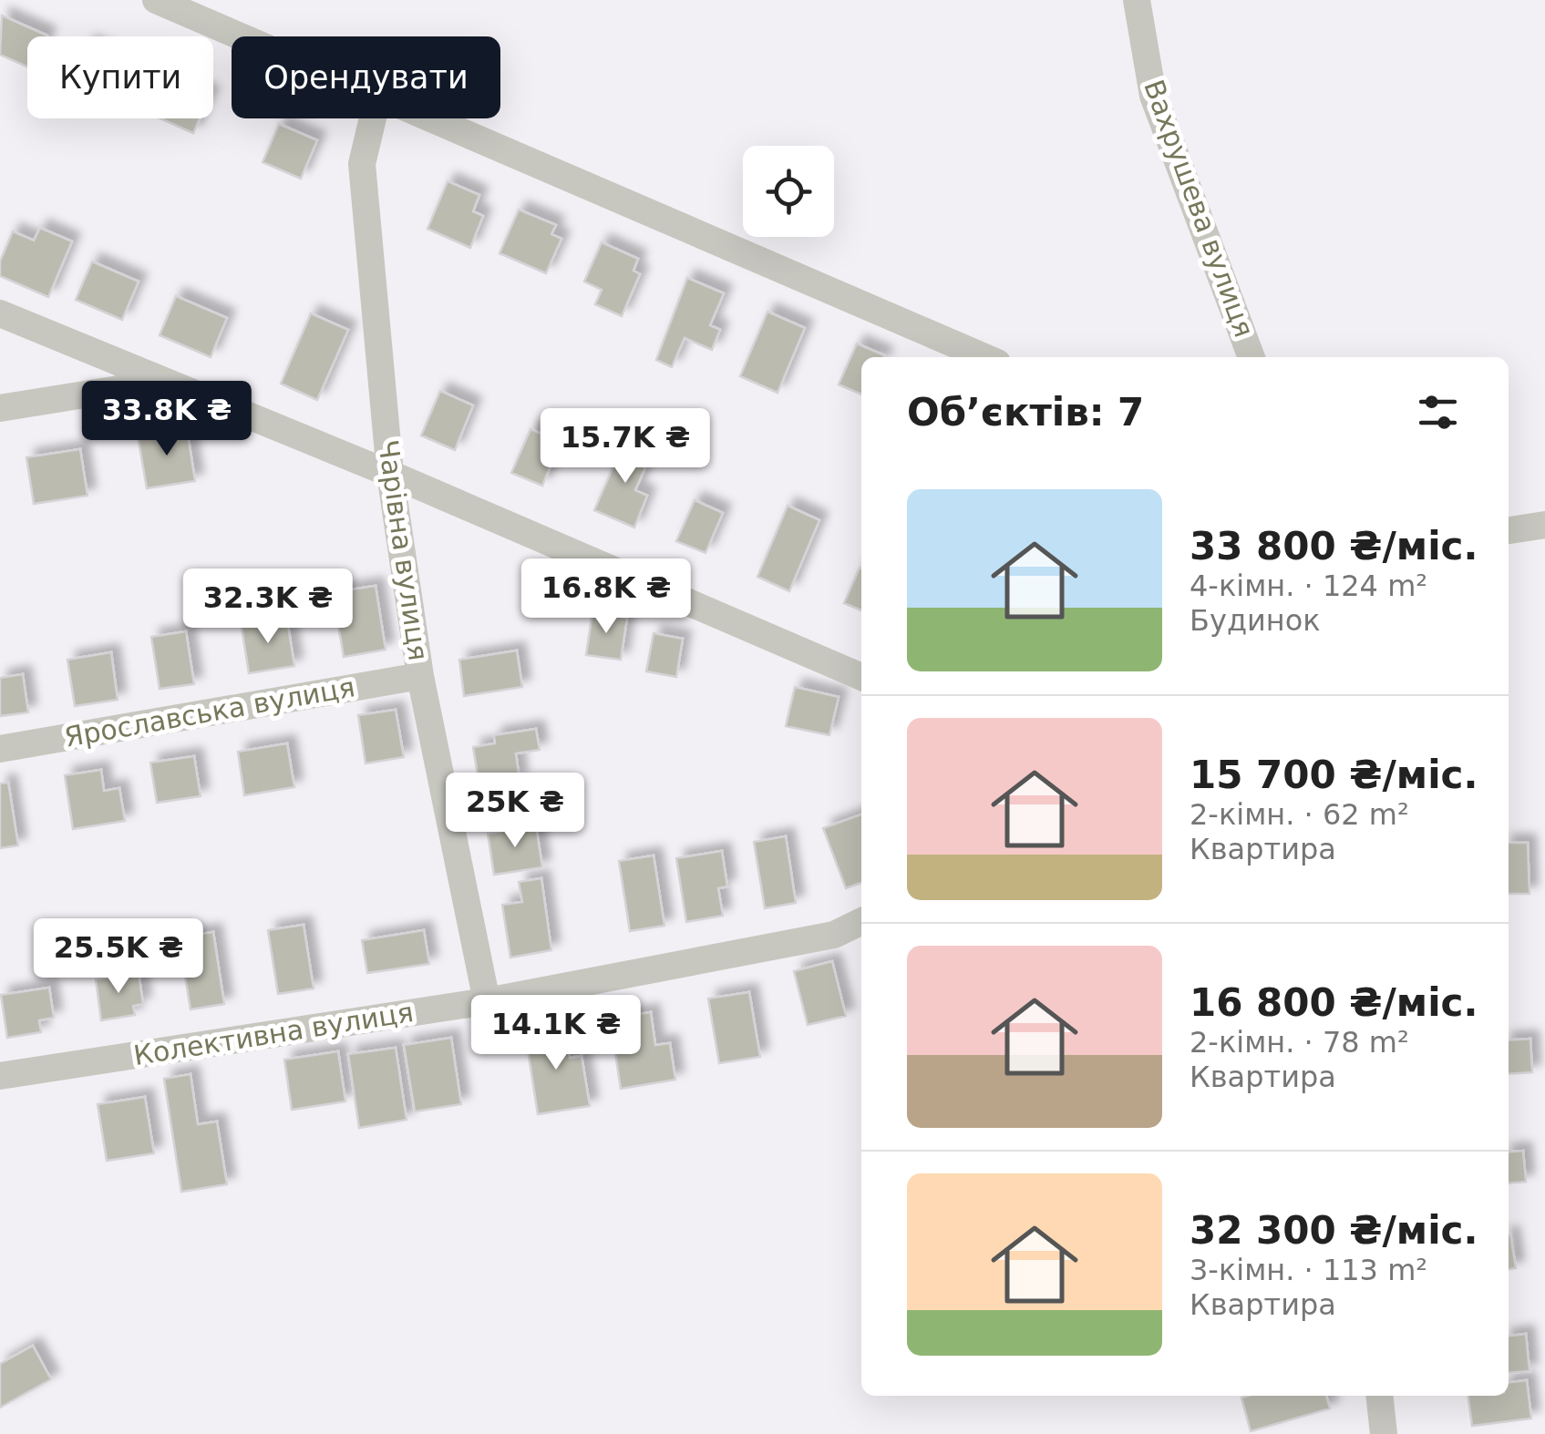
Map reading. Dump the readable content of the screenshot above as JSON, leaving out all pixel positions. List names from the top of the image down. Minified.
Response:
{"streets":{"street":["Вахрушева вулиця","Чарівна вулиця","Ярославська вулиця","Колективна вулиця"]},"crossings":[["Чарівна вулиця","Ярославська вулиця"],["Чарівна вулиця","Колективна вулиця"]],"page":{"chip":["Купити","Орендувати"],"heading":"Об’єктів: 7","price":["33.8K ₴","15.7K ₴","16.8K ₴","32.3K ₴","25K ₴","25.5K ₴","14.1K ₴"],"list":[{"name":"33 800 ₴/міс.","note":"4-кімн. · 124 m² · Будинок"},{"name":"15 700 ₴/міс.","note":"2-кімн. · 62 m² · Квартира"},{"name":"16 800 ₴/міс.","note":"2-кімн. · 78 m² · Квартира"},{"name":"32 300 ₴/міс.","note":"3-кімн. · 113 m² · Квартира"}]}}
